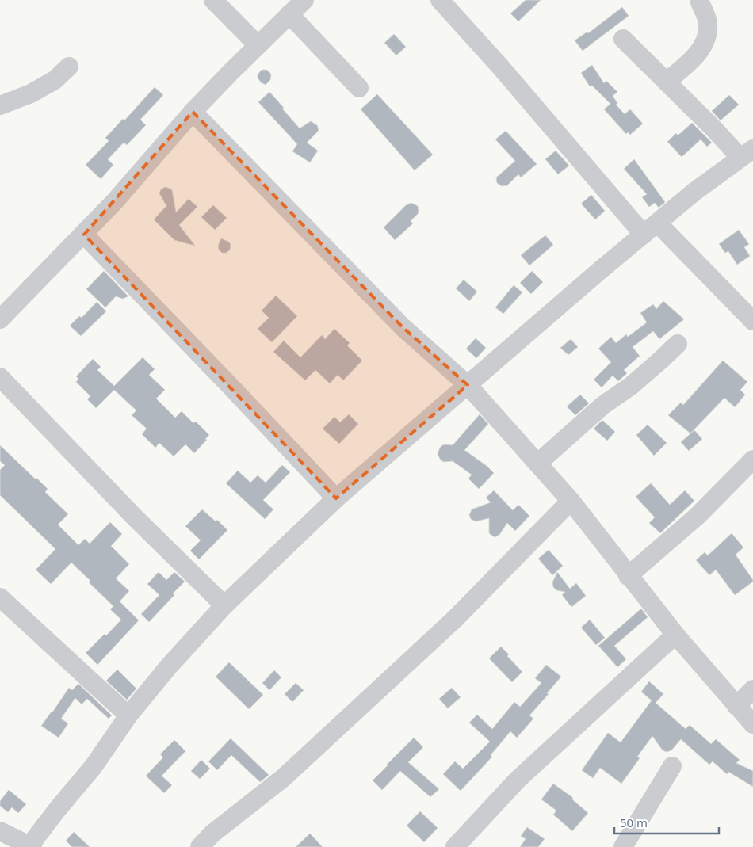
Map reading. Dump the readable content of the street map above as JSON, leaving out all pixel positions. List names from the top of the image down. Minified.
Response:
{"scale_bar":"50 m"}
